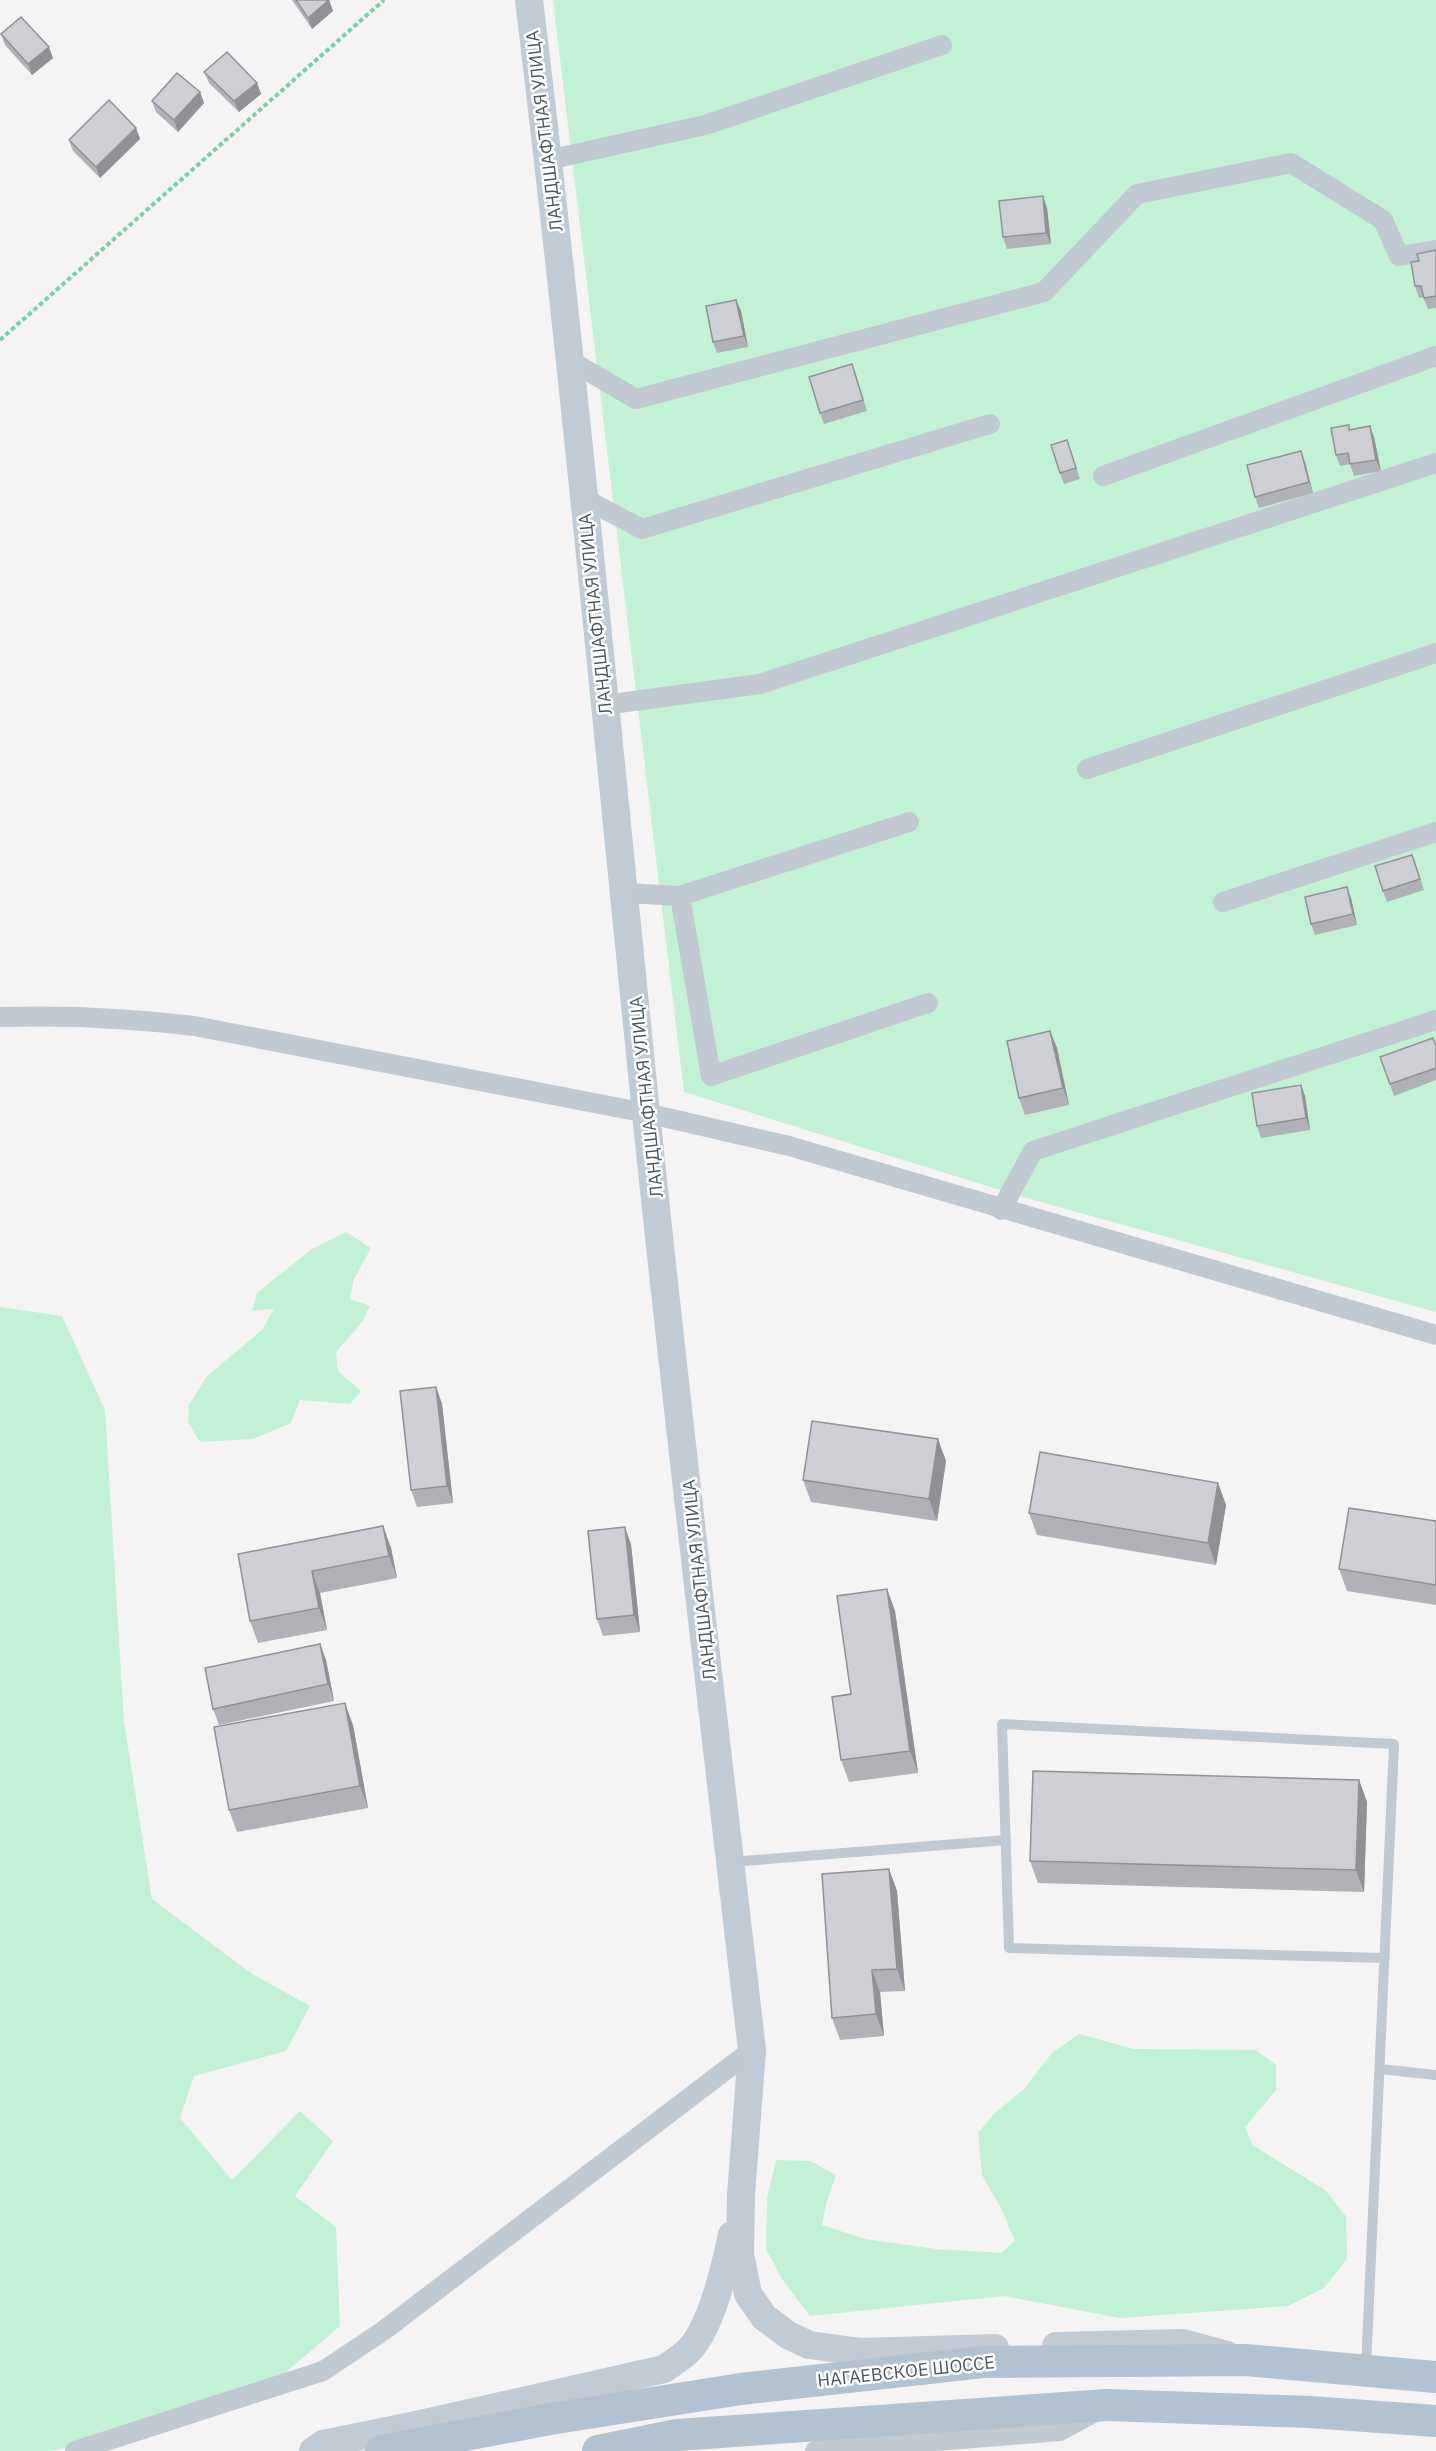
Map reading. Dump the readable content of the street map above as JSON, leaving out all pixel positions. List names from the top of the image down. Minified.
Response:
{"streets":{"main road":["НАГАЕВСКОЕ ШОССЕ"],"street":["ЛАНДШАФТНАЯ УЛИЦА"]}}
